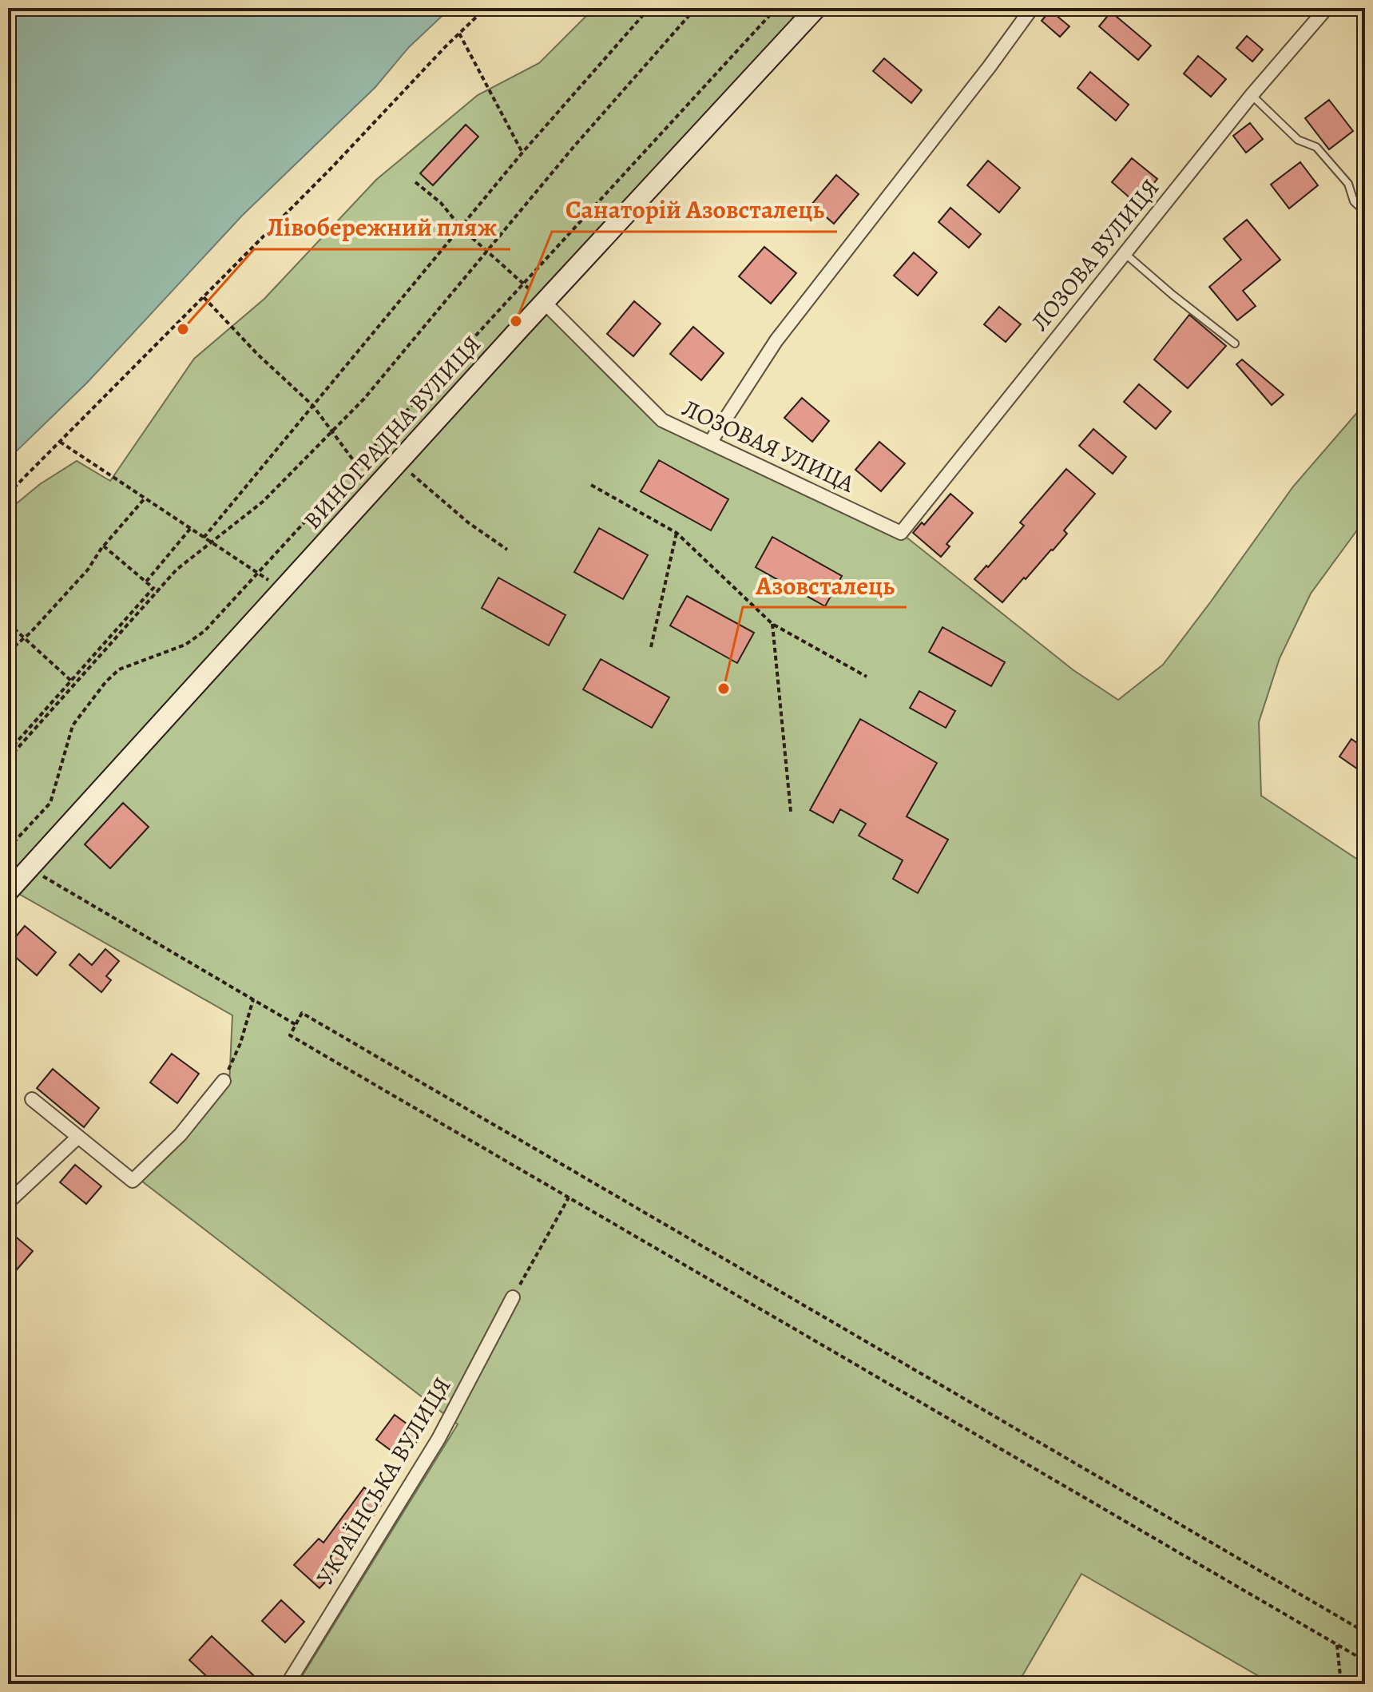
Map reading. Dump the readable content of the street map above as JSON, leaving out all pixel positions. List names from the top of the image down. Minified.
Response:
{"streets":{"street":["ЛОЗОВА ВУЛИЦЯ","ВИНОГРАДНА ВУЛИЦЯ","ЛОЗОВАЯ УЛИЦА","УКРАЇНСЬКА ВУЛИЦЯ"]},"crossings":[["ЛОЗОВА ВУЛИЦЯ","ЛОЗОВАЯ УЛИЦА"],["ВИНОГРАДНА ВУЛИЦЯ","ЛОЗОВАЯ УЛИЦА"]],"places":["Санаторій Азовсталець","Лівобережний пляж","Азовсталець"]}
